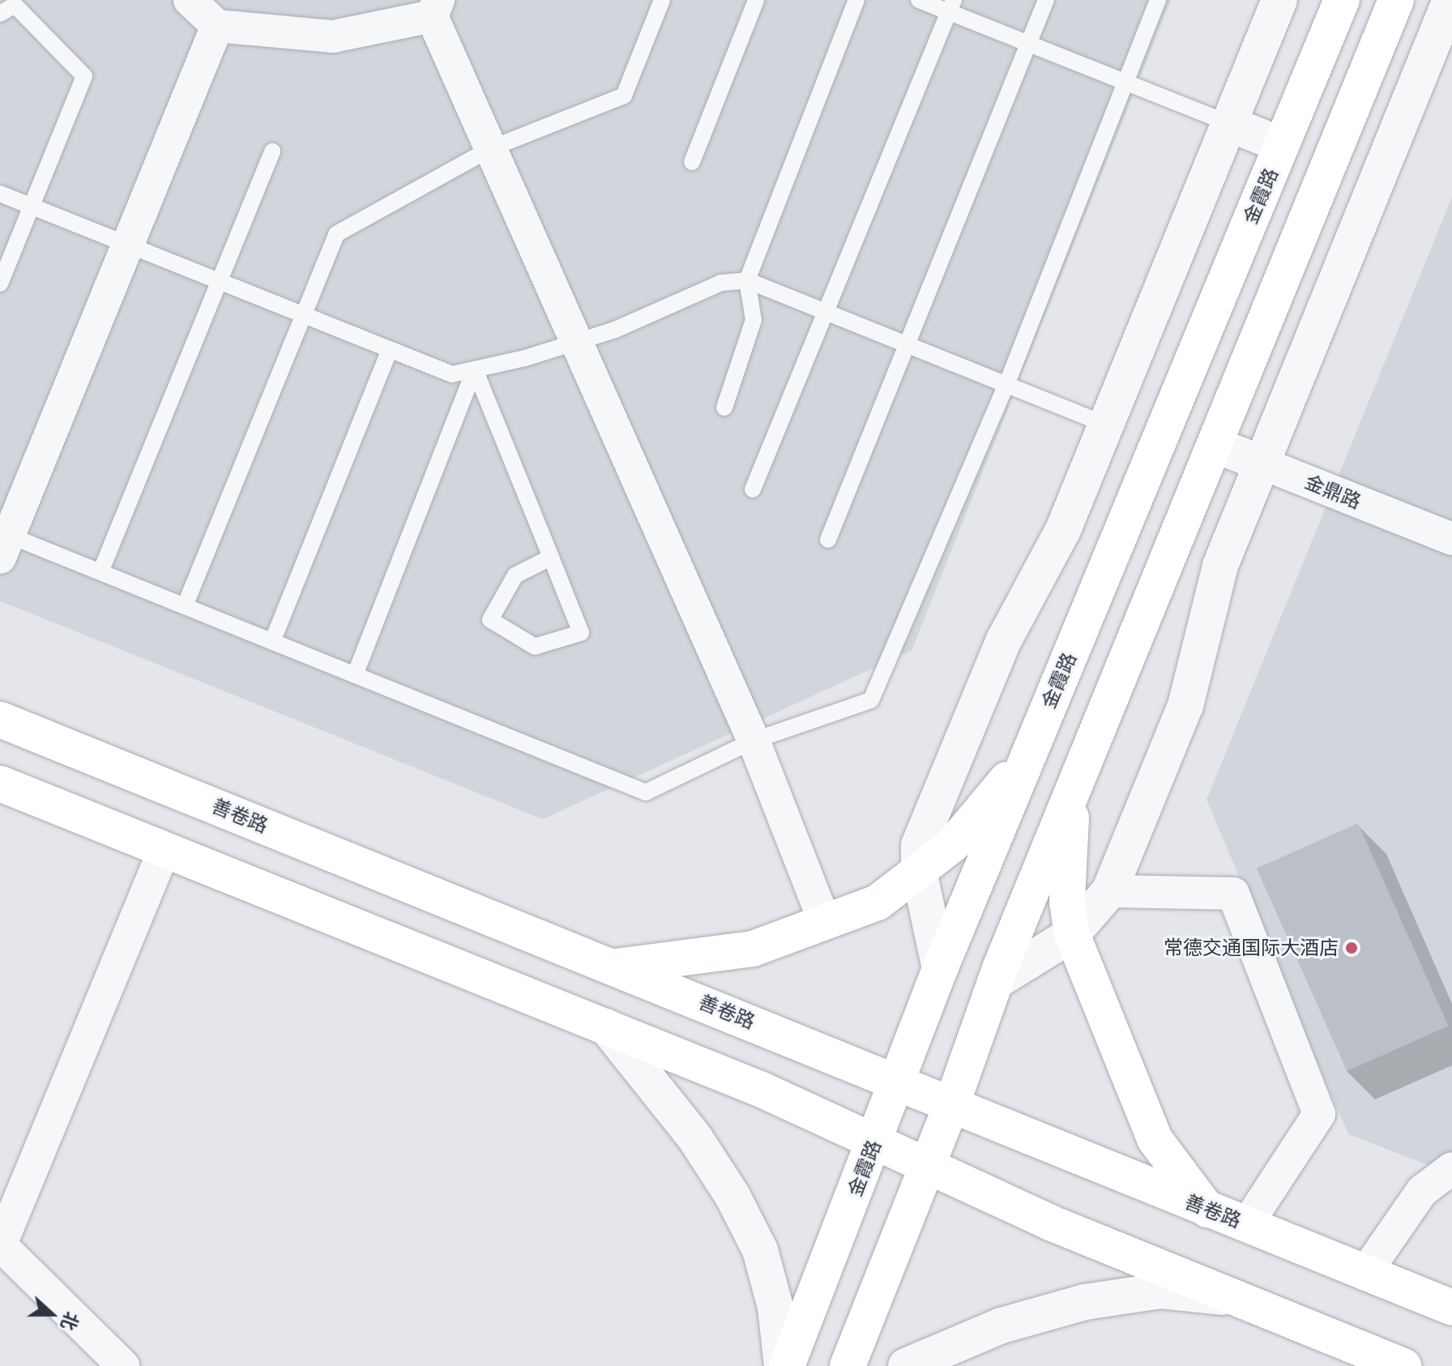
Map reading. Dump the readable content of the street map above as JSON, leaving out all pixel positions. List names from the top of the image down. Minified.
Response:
{"streets":{"main road":["金霞路","善卷路"],"street":["金鼎路"]},"crossings":[["金霞路","善卷路"]],"places":["常德交通国际大酒店"],"north":"right"}
